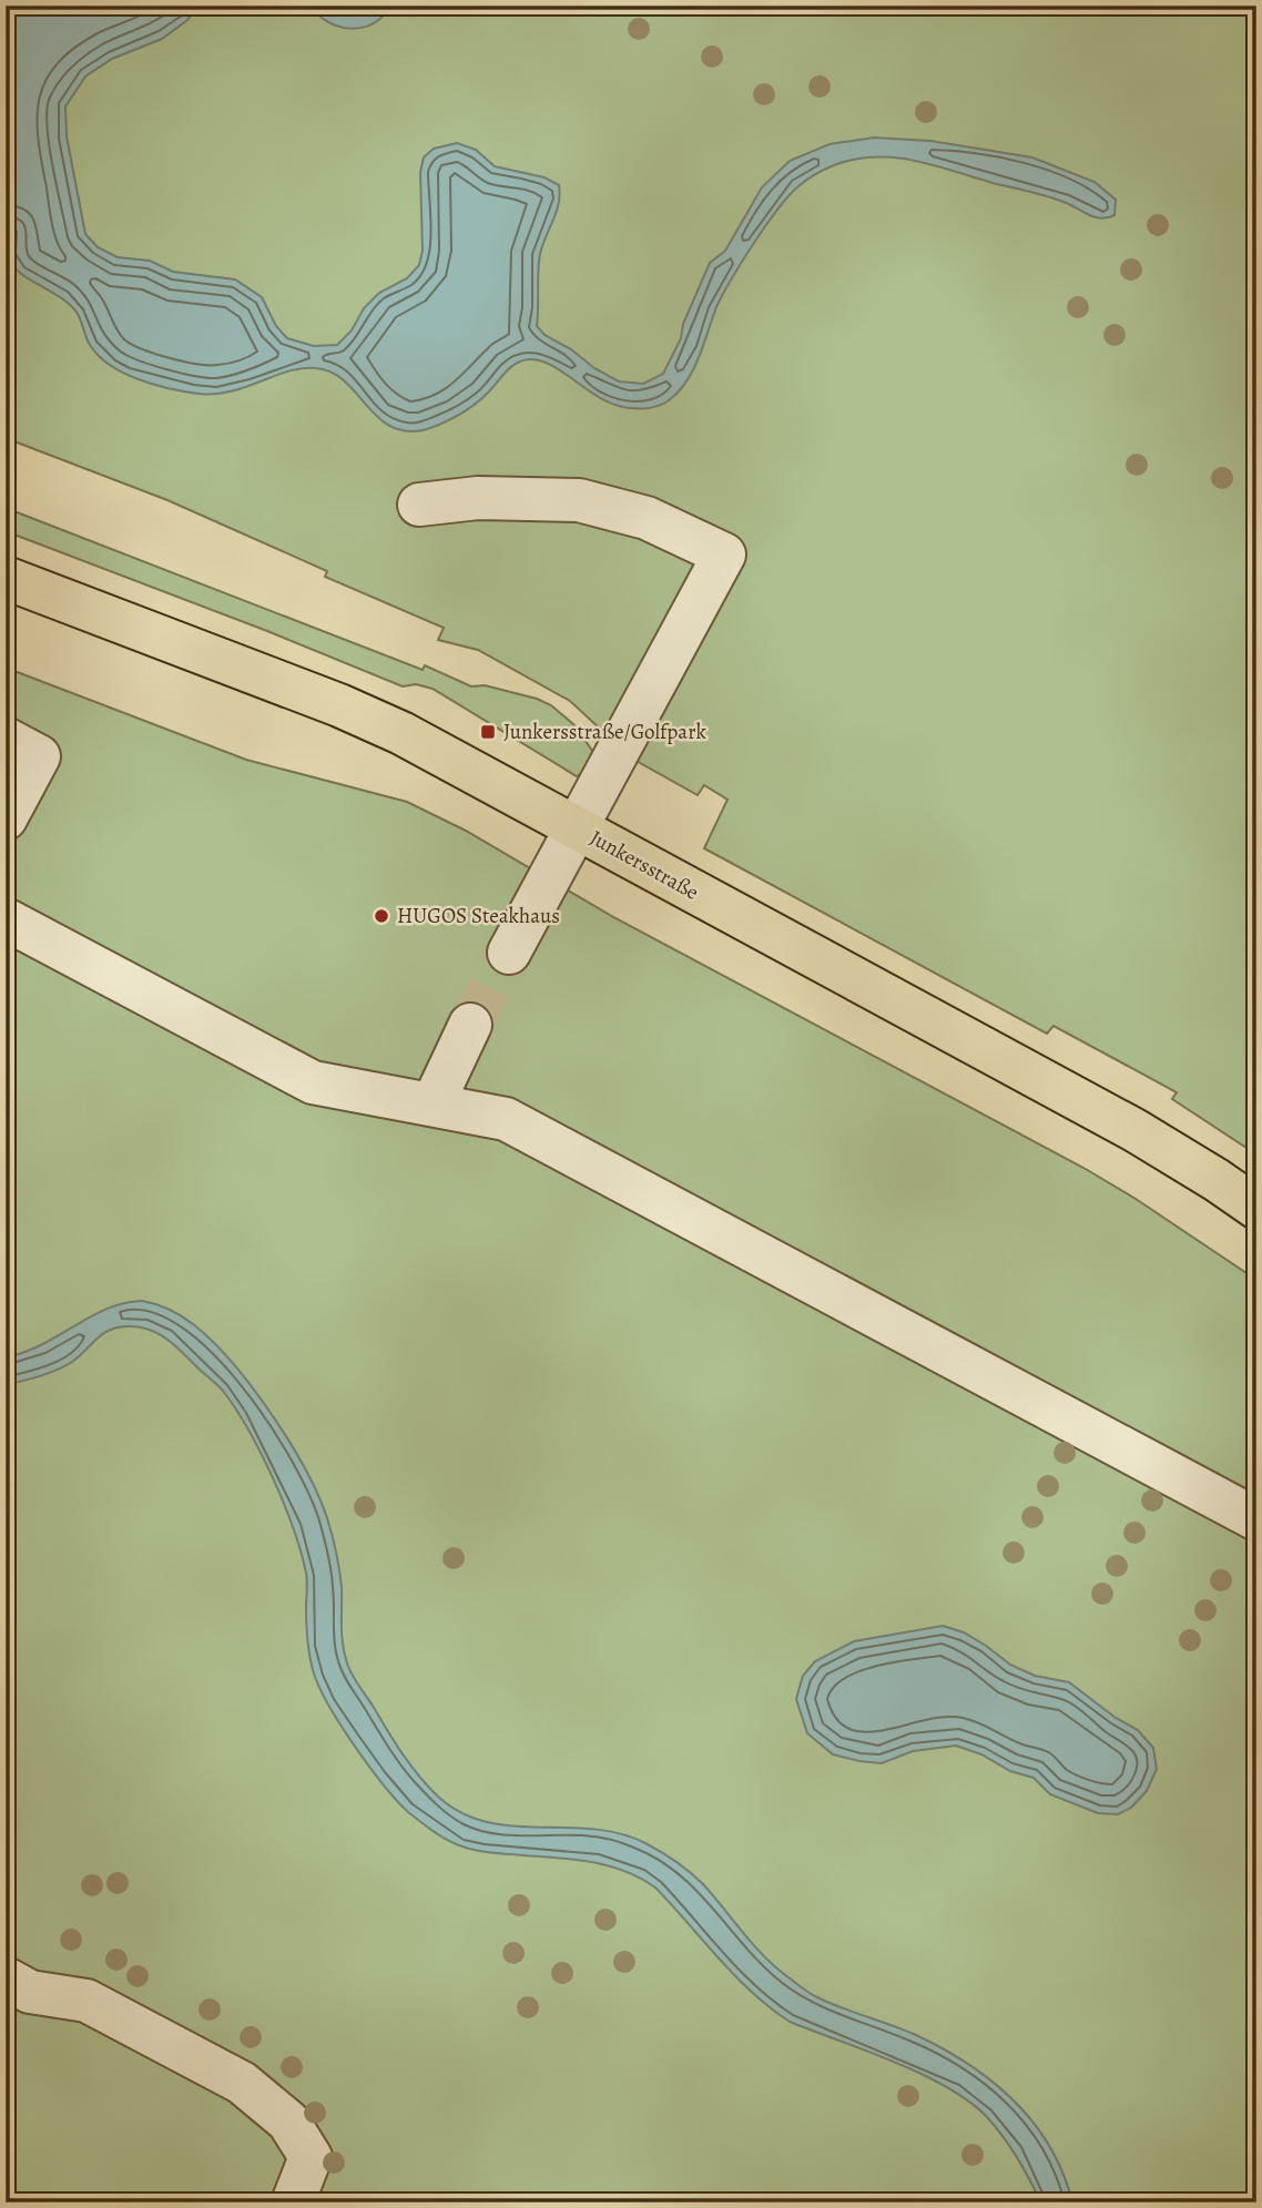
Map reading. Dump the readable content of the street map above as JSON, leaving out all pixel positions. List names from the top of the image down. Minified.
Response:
{"streets":{"main road":["Junkersstraße"]},"places":{"transit":["Junkersstraße/Golfpark"],"other":["HUGOS Steakhaus"]}}
